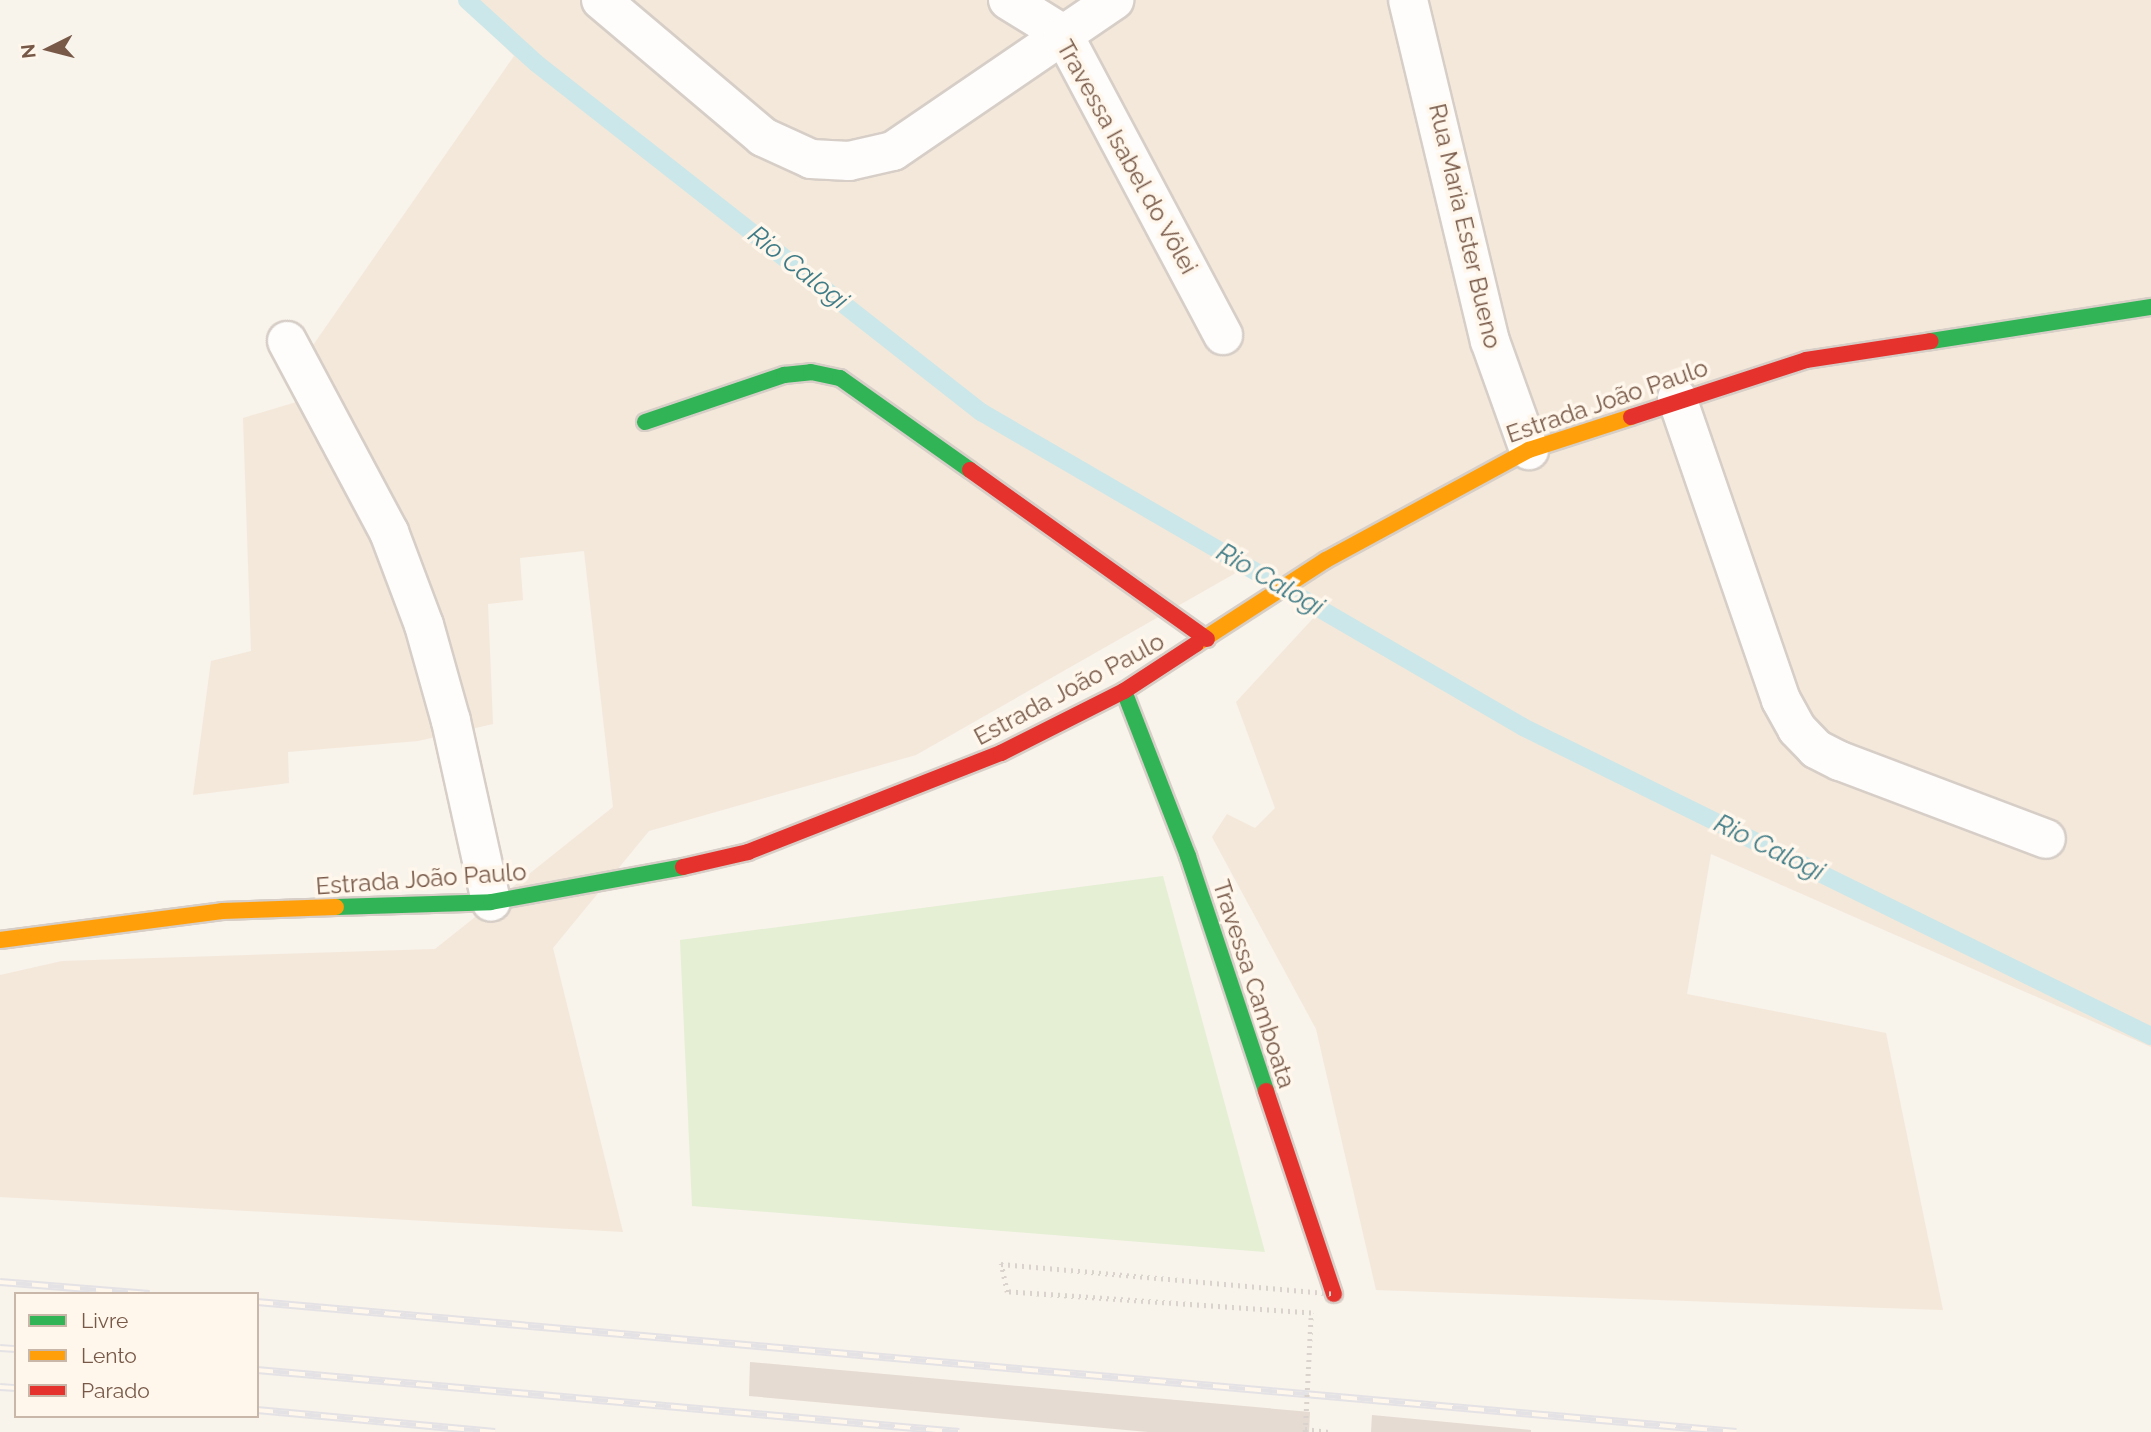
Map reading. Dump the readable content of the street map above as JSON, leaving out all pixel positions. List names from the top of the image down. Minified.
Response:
{"streets":{"main road":["Estrada João Paulo","Travessa Camboata"],"street":["Travessa Isabel do Vôlei","Rua Maria Ester Bueno"]},"crossings":[["Rua Maria Ester Bueno","Estrada João Paulo"],["Estrada João Paulo","Travessa Camboata"]],"water":["Rio Calogi"],"legend":["Livre","Lento","Parado"],"north":"left"}
